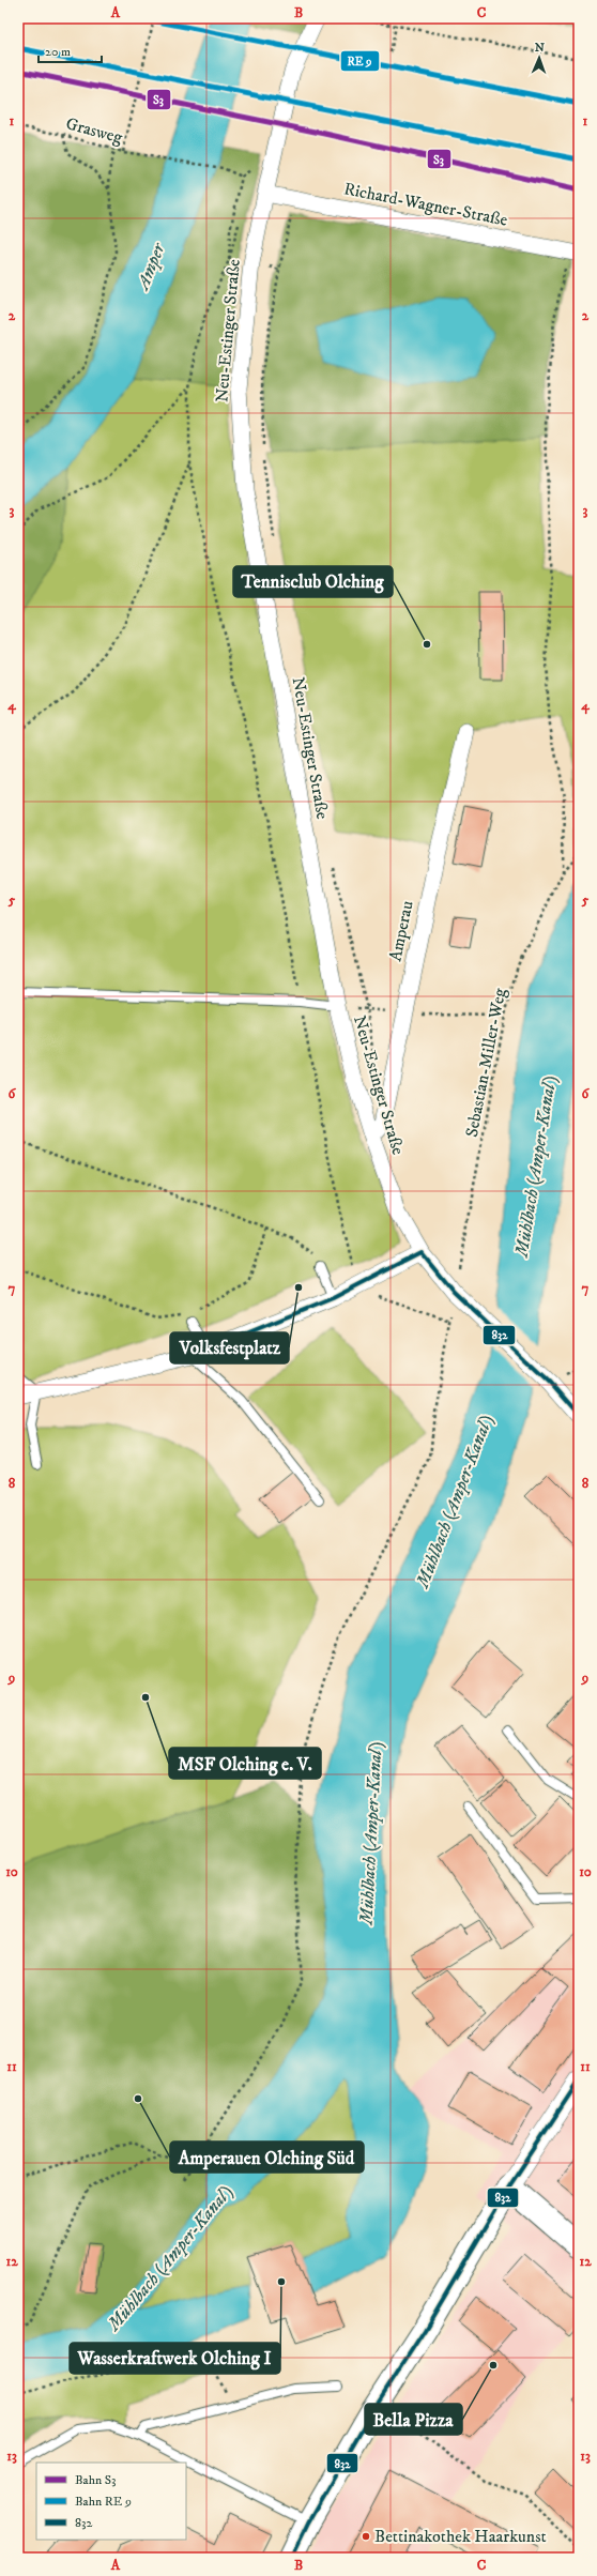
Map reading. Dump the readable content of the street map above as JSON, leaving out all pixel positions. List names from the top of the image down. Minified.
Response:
{"streets":{"street":["Richard-Wagner-Straße","Neu-Estinger Straße","Amperau"],"path":["Grasweg","Sebastian-Miller-Weg"]},"crossings":[["Richard-Wagner-Straße","Neu-Estinger Straße"],["Neu-Estinger Straße","Amperau"],["Neu-Estinger Straße","Sebastian-Miller-Weg"]],"water":["Amper","Mühlbach (Amper-Kanal)"],"places":["Tennisclub Olching","Volksfestplatz","MSF Olching e. V.","Amperauen Olching Süd","Wasserkraftwerk Olching I","Bella Pizza","Bettinakothek Haarkunst"],"lines":["rail line S3","transit line 832"],"legend":["Bahn S3","Bahn RE 9","832"],"scale_bar":"20 m","north":"top","grid":{"columns":["A","B","C"],"rows":["1","2","3","4","5","6","7","8","9","10","11","12","13"]}}
